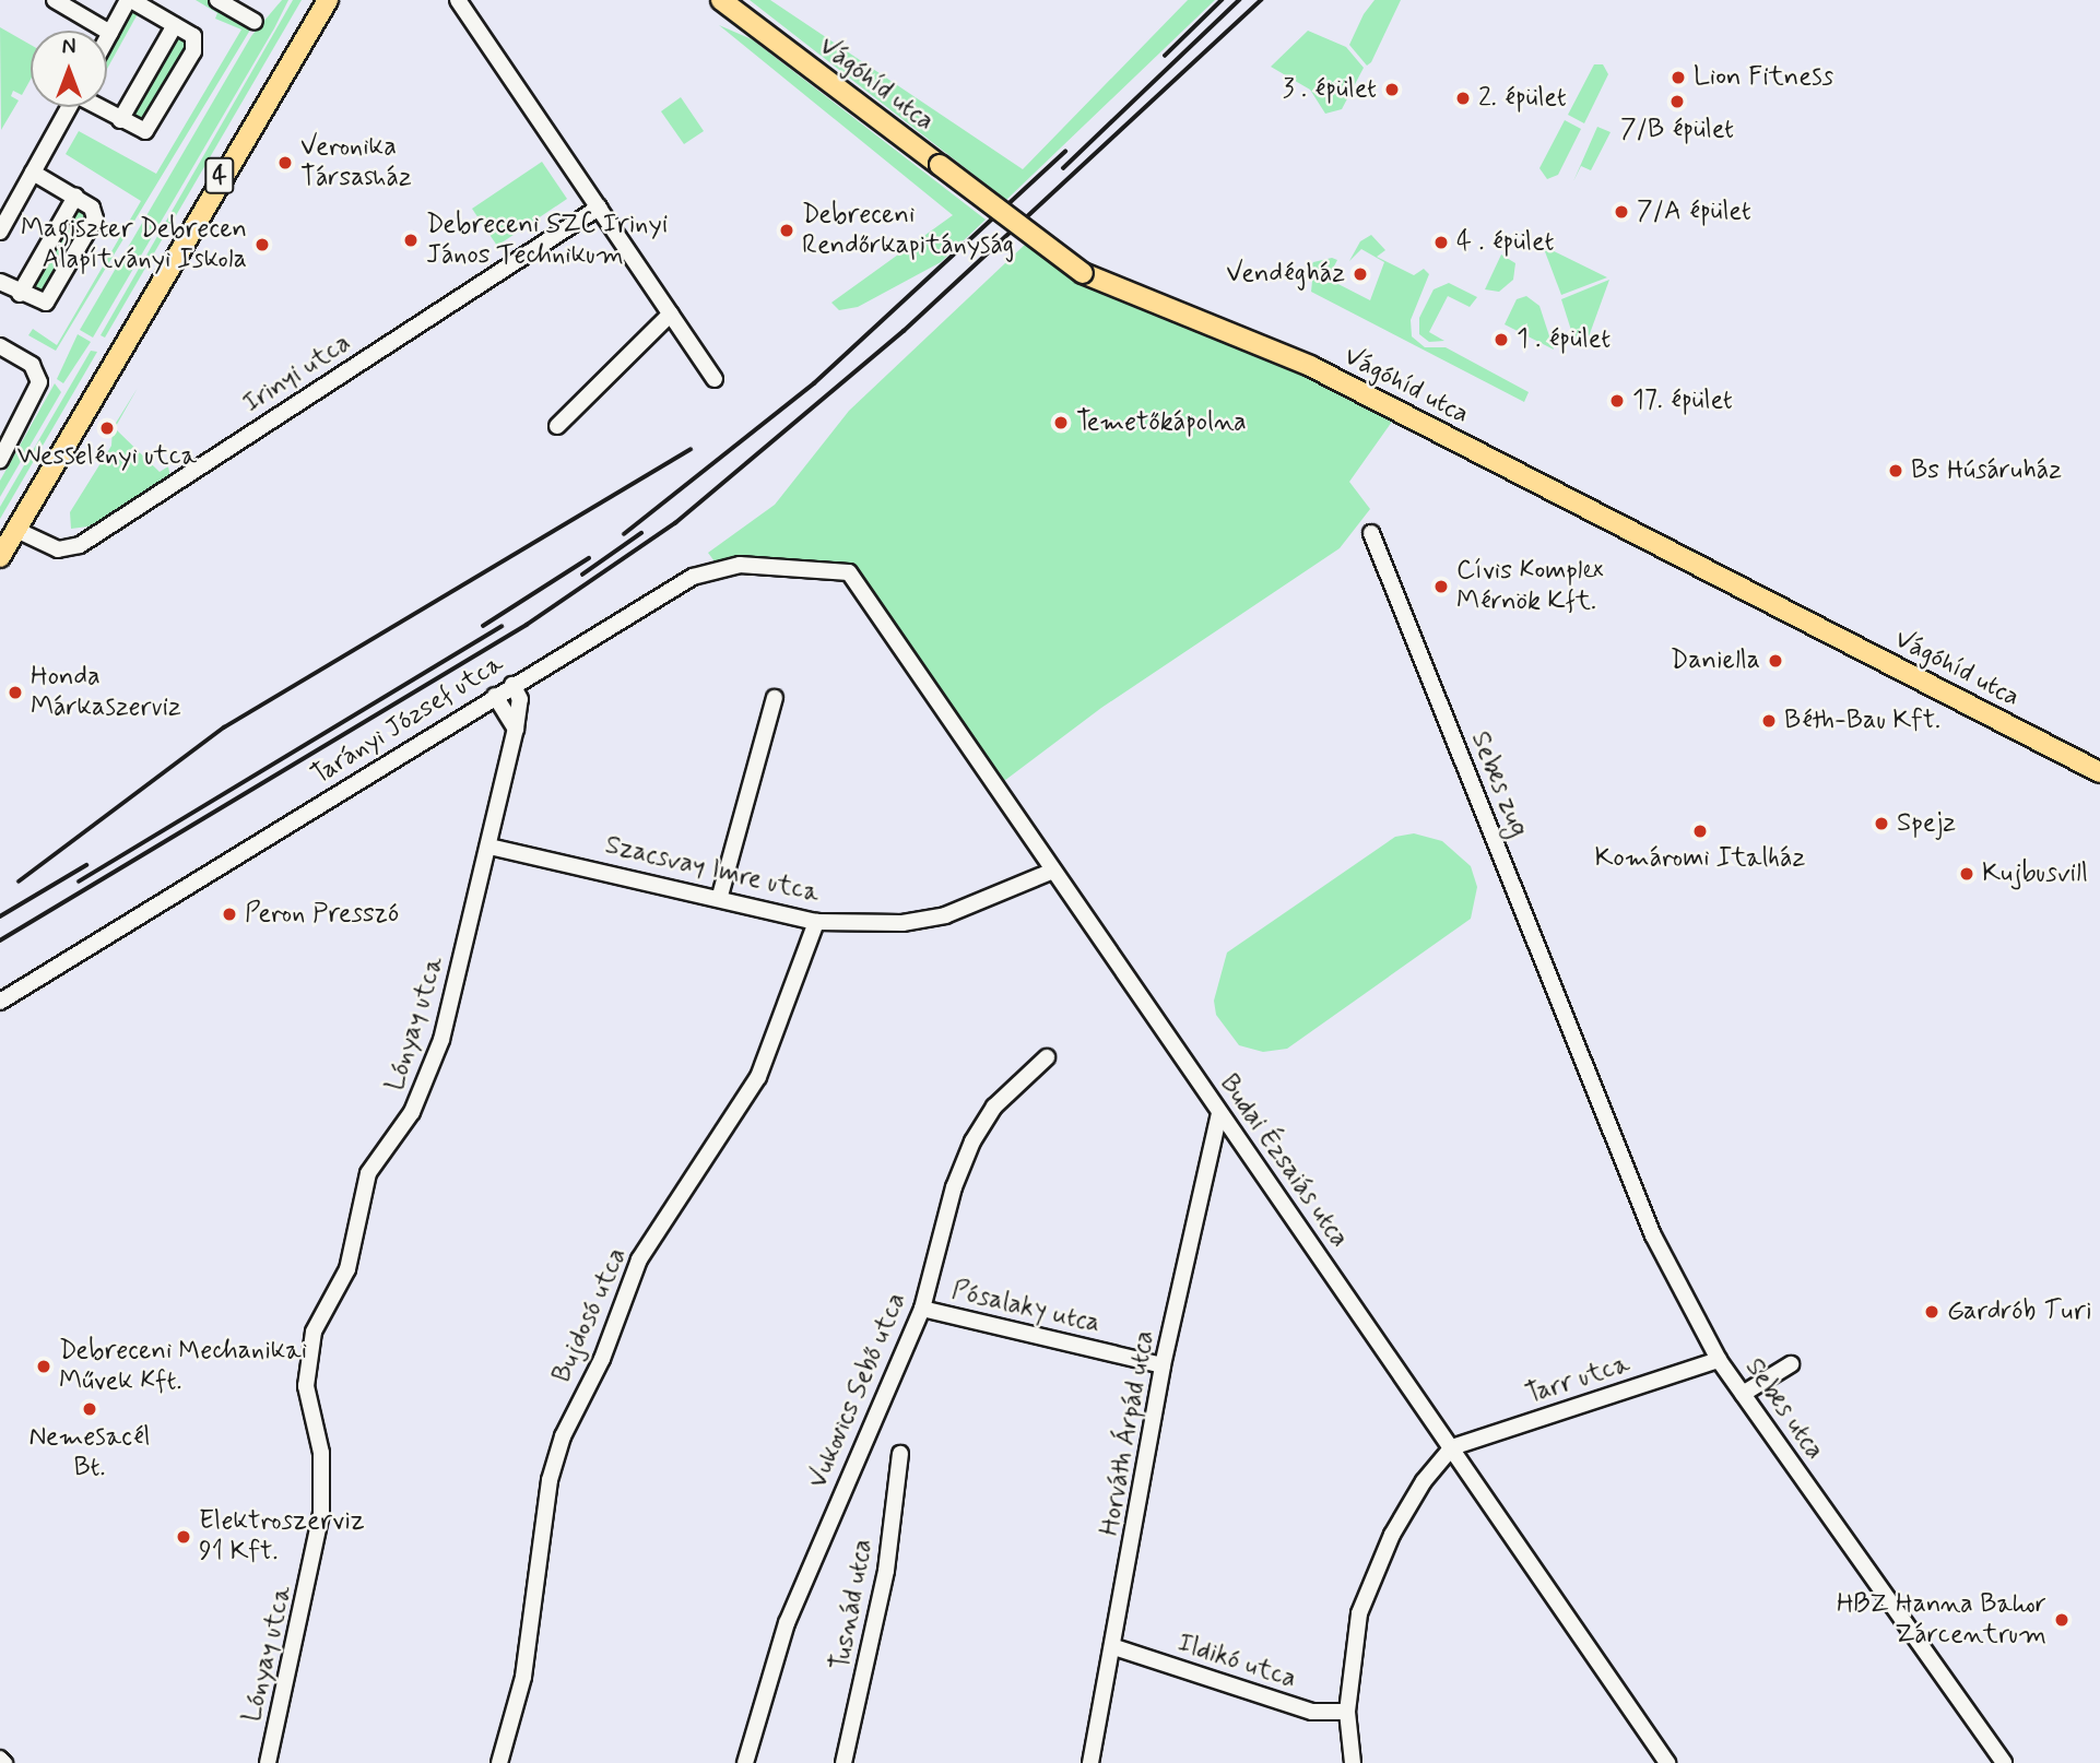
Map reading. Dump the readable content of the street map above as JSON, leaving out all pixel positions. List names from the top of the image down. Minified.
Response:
{"streets":{"main road":["Vágóhíd utca","4"],"street":["Irinyi utca","Tarányi József utca","Sebes zug","Szacsvay Imre utca","Lónyay utca","Budai Ézsaiás utca","Pósalaky utca","Bujdosó utca","Tarr utca","Vukovics Sebő utca","Sebes utca","Horváth Árpád utca","Tusnád utca","Ildikó utca"]},"crossings":[["4","Irinyi utca"],["Tarányi József utca","Lónyay utca"],["Tarányi József utca","Budai Ézsaiás utca"],["Sebes zug","Sebes utca"],["Szacsvay Imre utca","Lónyay utca"],["Szacsvay Imre utca","Budai Ézsaiás utca"],["Szacsvay Imre utca","Bujdosó utca"],["Budai Ézsaiás utca","Tarr utca"],["Budai Ézsaiás utca","Horváth Árpád utca"],["Pósalaky utca","Vukovics Sebő utca"],["Pósalaky utca","Horváth Árpád utca"],["Tarr utca","Sebes utca"],["Horváth Árpád utca","Ildikó utca"]],"places":["Lion Fitness","3 . épület","2. épület","7/B épület","Veronika Társasház","7/A épület","Debreceni Rendőrkapitányság","Debreceni SZC Irinyi János Technikum","4 . épület","Magiszter Debrecen Alapítványi Iskola","Vendégház","1 . épület","17. épület","Temetőkápolna","Wesselényi utca","Bs Húsáruház","Cívis Komplex Mérnök Kft.","Daniella","Honda Márkaszerviz","Béth-Bau Kft.","Spejz","Komáromi Italház","Kujbusvill","Peron Presszó","Gardrób Turi","Debreceni Mechanikai Művek Kft.","Nemesacél Bt.","Elektroszerviz 91 Kft.","HBZ Hanna Bahor Zárcentrum"],"north":"top"}
